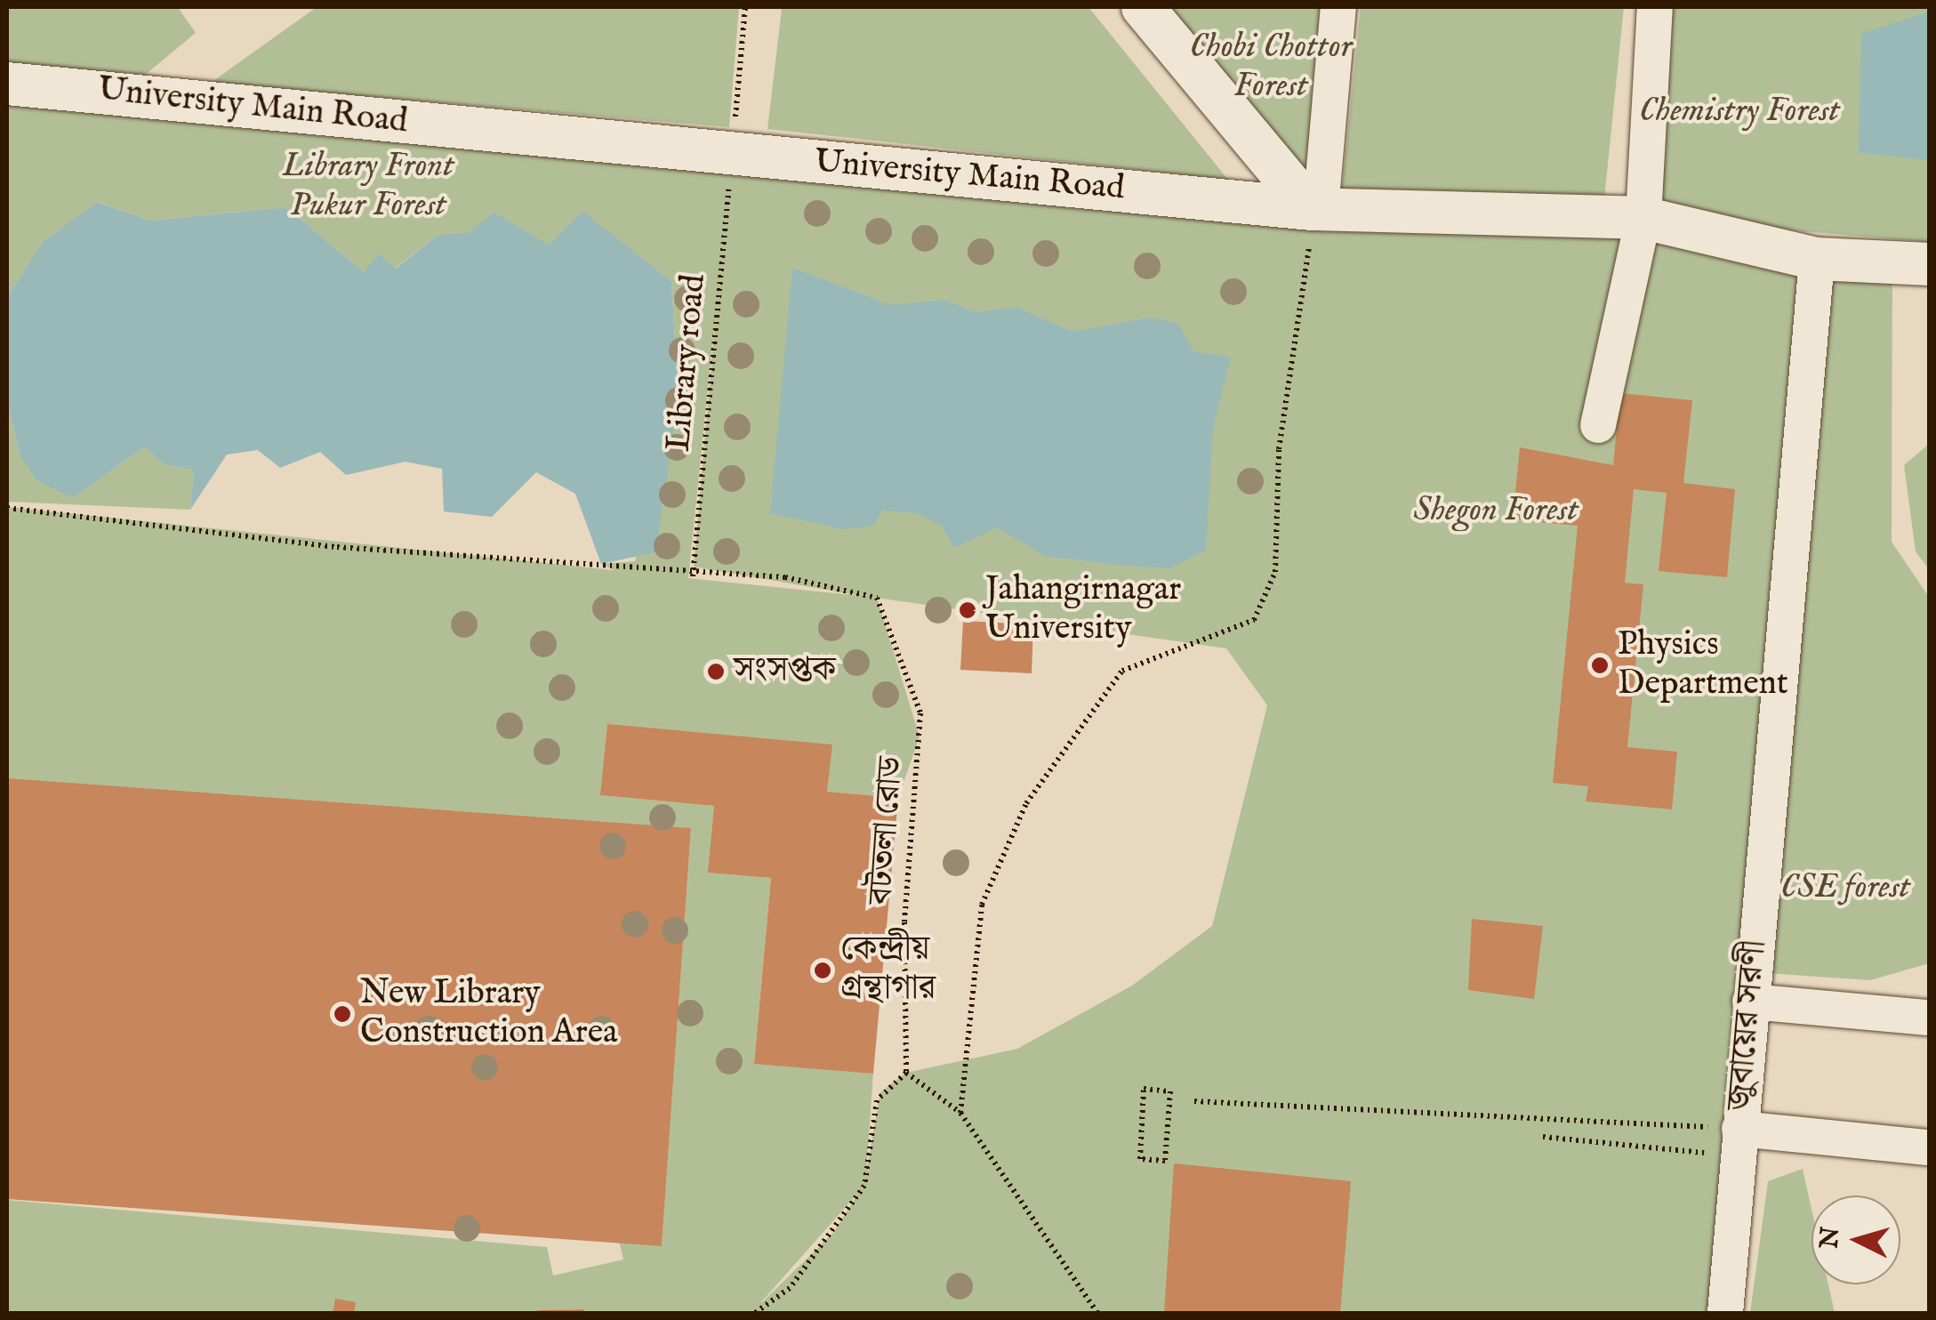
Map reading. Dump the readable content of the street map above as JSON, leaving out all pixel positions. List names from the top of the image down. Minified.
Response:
{"streets":{"street":["University Main Road","জুবায়ের সরণী"],"path":["Library road","বটতলা রোড"]},"crossings":[["University Main Road","Library road"],["University Main Road","জুবায়ের সরণী"],["Library road","বটতলা রোড"]],"parks":["Chobi Chottor Forest","Chemistry Forest","Library Front Pukur Forest","Shegon Forest","CSE forest"],"places":["Jahangirnagar University","Physics Department","সংসপ্তক","কেন্দ্রীয় গ্রন্থাগার","New Library Construction Area"],"north":"left"}
